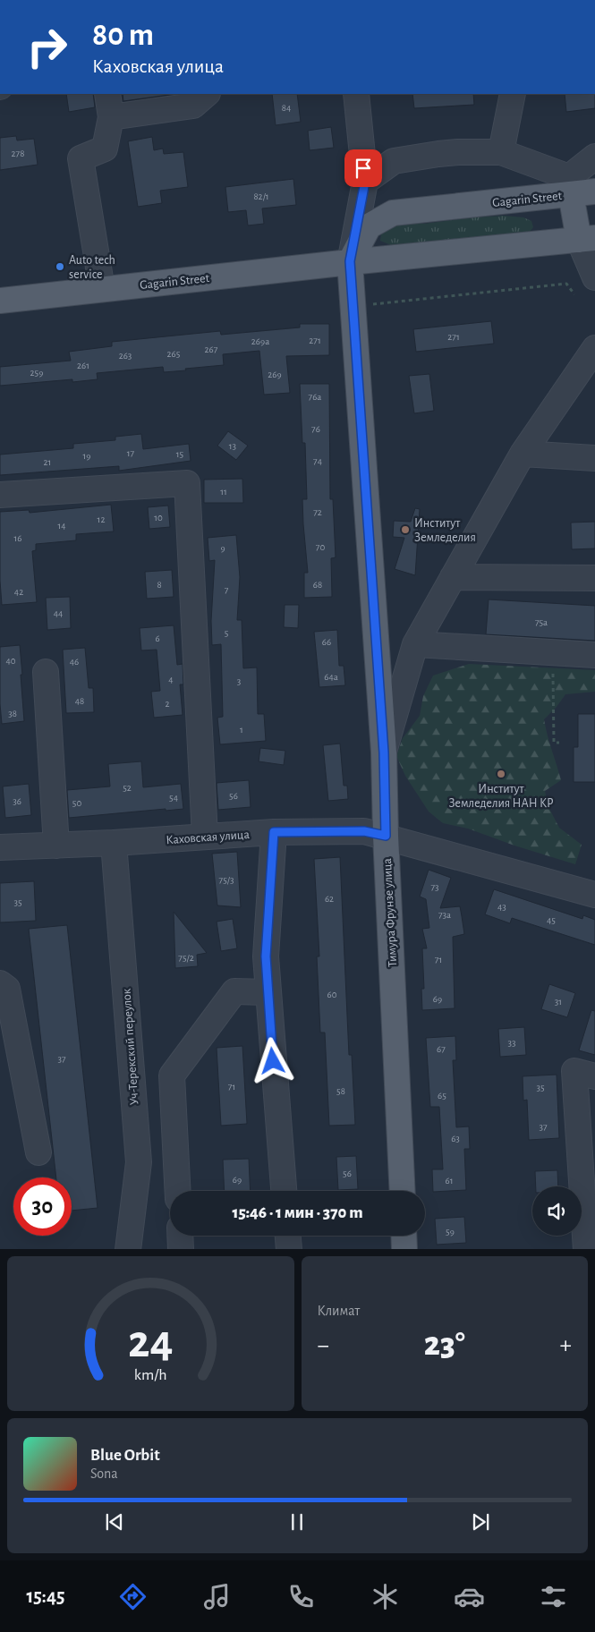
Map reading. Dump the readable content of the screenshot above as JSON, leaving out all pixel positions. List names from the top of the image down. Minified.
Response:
{"streets":{"main road":["Gagarin Street","Тимура Фрунзе улица"],"street":["Каховская улица","Уч-Терекский переулок"]},"crossings":[["Gagarin Street","Тимура Фрунзе улица"],["Каховская улица","Тимура Фрунзе улица"],["Каховская улица","Уч-Терекский переулок"]],"places":["Auto tech service","Институт Земледелия","Институт Земледелия НАН КР"],"house_numbers":["84","278","82/1","271","271","269а","267","265","263","261","259","269","76а","76","13","17","15","19","74","21","11","72","10","12","14","16","70","9","8","68","7","42","44","75а","5","6","66","40","46","64а","4","3","48","2","38","1","52","56","54","36","50","75/3","73","62","35","43","73а","45","75/2","71","60","69","31","33","67","37","71","35","58","65","37","63","56","69","61","59"],"page":{"turn":["80 m","Каховская улица"],"limit":"30","trip":"15:46 · 1 мин · 370 m","tile":"Климат","heat":["−","23°","+"],"song":["Blue Orbit","Sona"],"tabs":"15:45","gauge":["24","km/h"]}}
